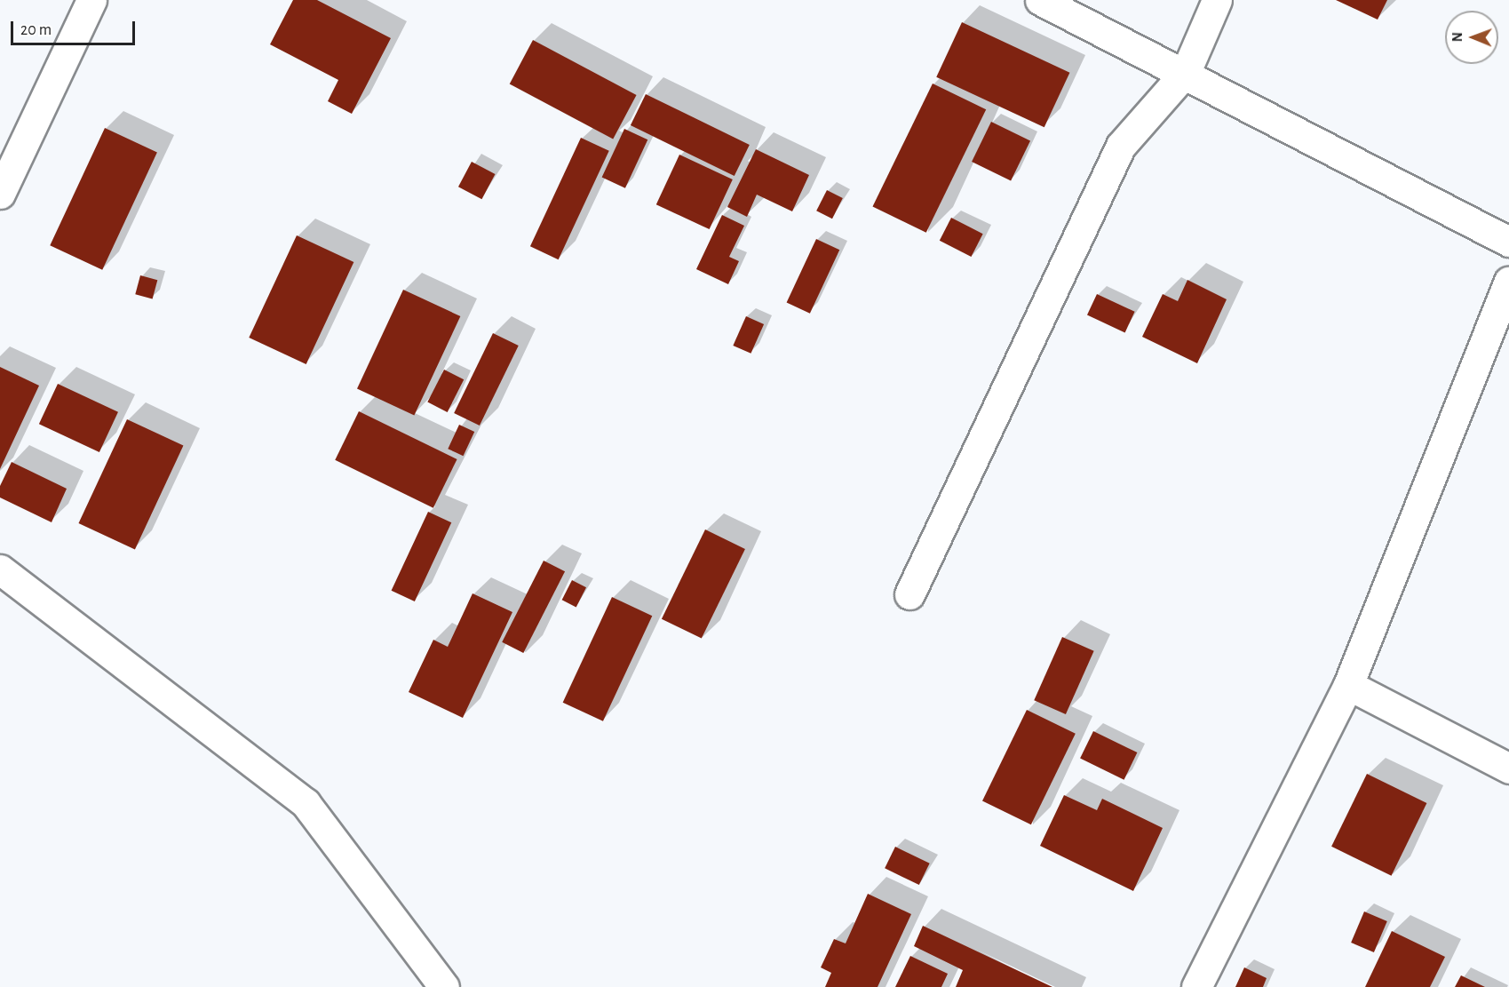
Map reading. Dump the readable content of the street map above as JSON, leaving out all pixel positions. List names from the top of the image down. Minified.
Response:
{"scale_bar":"20 m","north":"left"}
